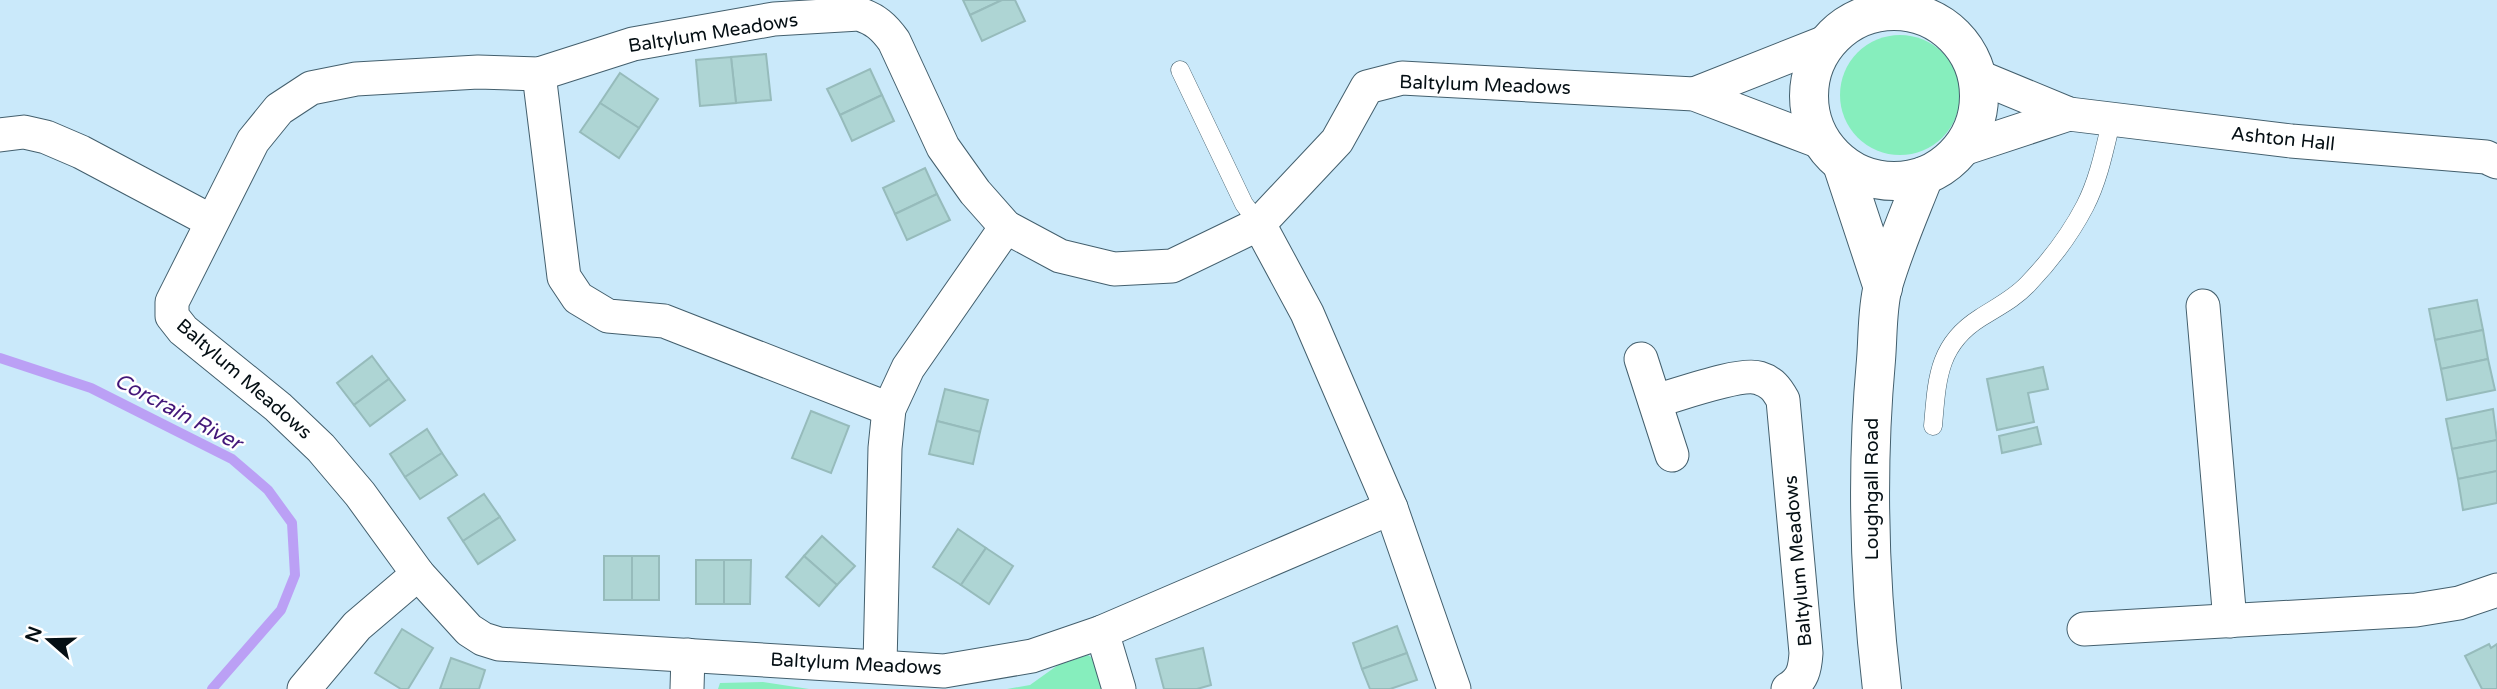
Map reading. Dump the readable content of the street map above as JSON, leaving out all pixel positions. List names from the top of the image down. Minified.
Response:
{"streets":{"main road":["Loughgall Road"],"street":["Baltylum Meadows","Ashton Hall"]},"crossings":[["Baltylum Meadows","Ashton Hall"],["Baltylum Meadows","Loughgall Road"],["Ashton Hall","Loughgall Road"]],"water":["Corcrain River"],"north":"left"}
